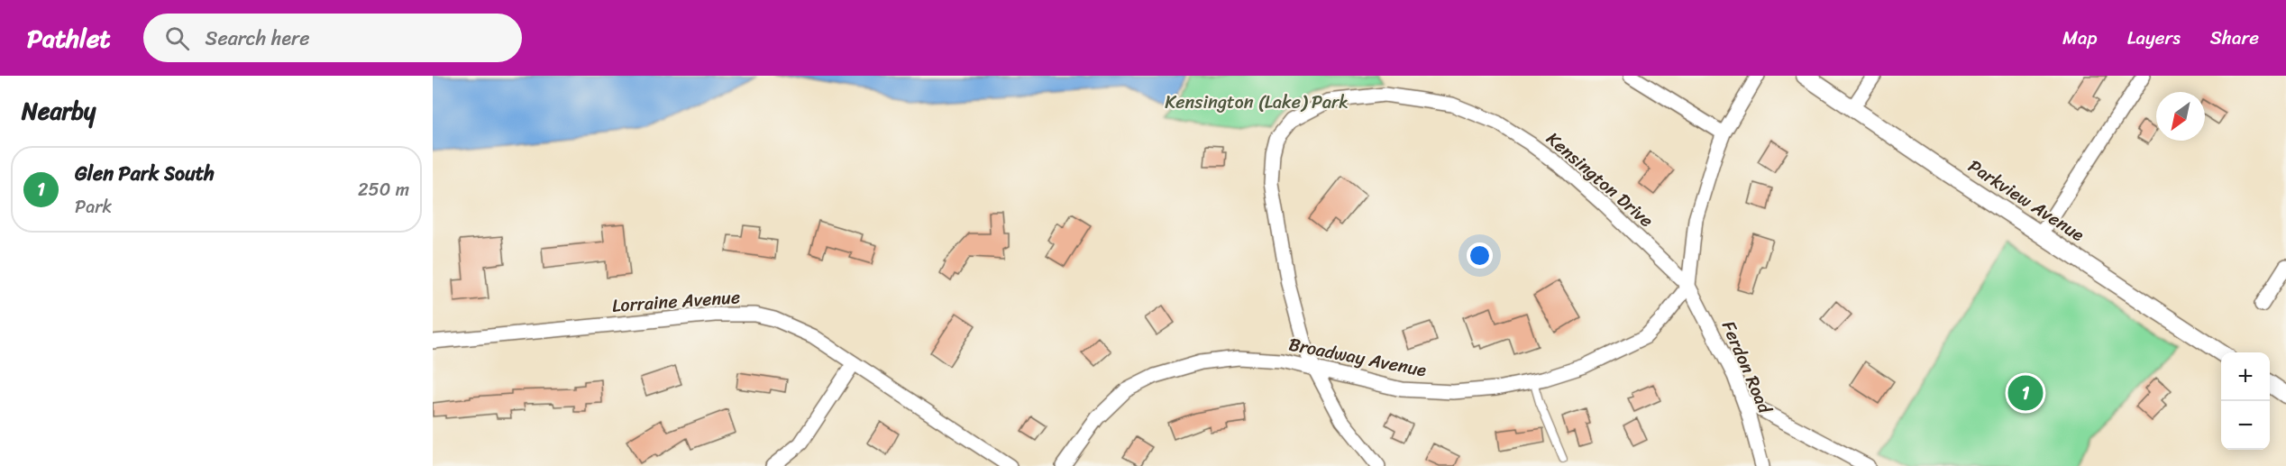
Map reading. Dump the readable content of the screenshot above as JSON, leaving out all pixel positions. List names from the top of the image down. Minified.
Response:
{"streets":{"street":["Kensington Drive","Parkview Avenue","Lorraine Avenue","Broadway Avenue","Ferdon Road"]},"crossings":[["Kensington Drive","Broadway Avenue"],["Kensington Drive","Ferdon Road"],["Broadway Avenue","Ferdon Road"]],"parks":["Kensington (Lake) Park"],"north":"bottom left","page":{"header":"Pathlet","search":"Search here","nav":["Map","Layers","Share"],"heading":"Nearby","list":[{"mark":"1","name":"Glen Park South","note":"Park","value":"250 m"}],"map_buttons":["+","−"],"pins":"1"}}
